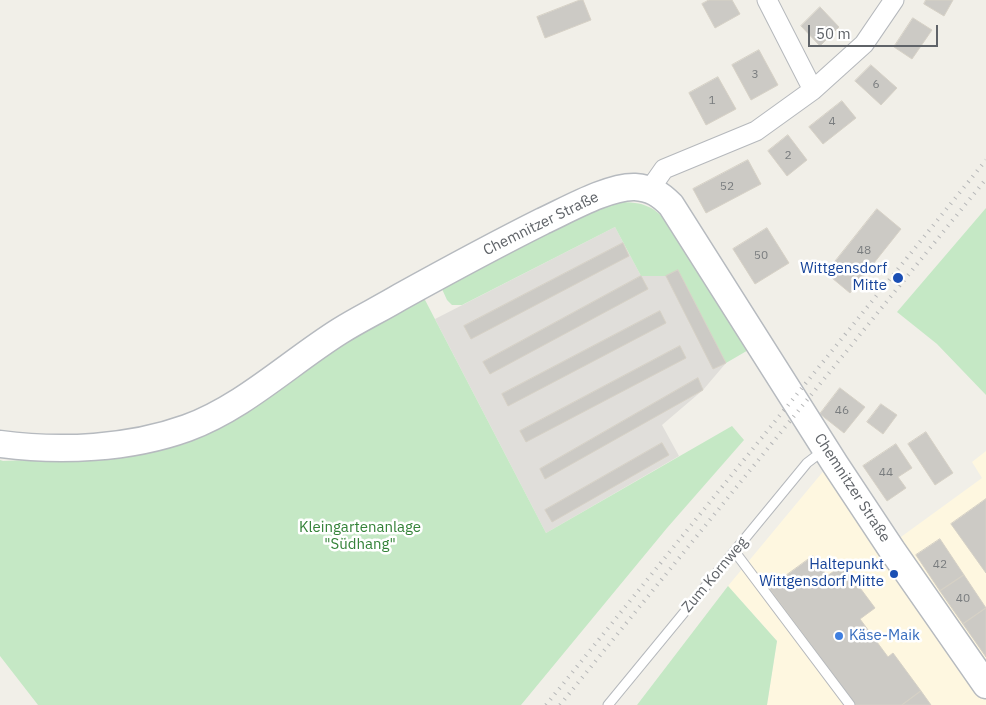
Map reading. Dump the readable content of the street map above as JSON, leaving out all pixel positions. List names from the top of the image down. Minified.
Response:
{"streets":{"street":["Chemnitzer Straße"],"lane":["Zum Kornweg"]},"crossings":[["Chemnitzer Straße","Zum Kornweg"]],"parks":["Kleingartenanlage \"Südhang\""],"places":["Wittgensdorf Mitte","Haltepunkt Wittgensdorf Mitte","Käse-Maik"],"house_numbers":["3","6","1","4","2","52","48","50","46","44","42","40"],"scale_bar":"50 m"}
